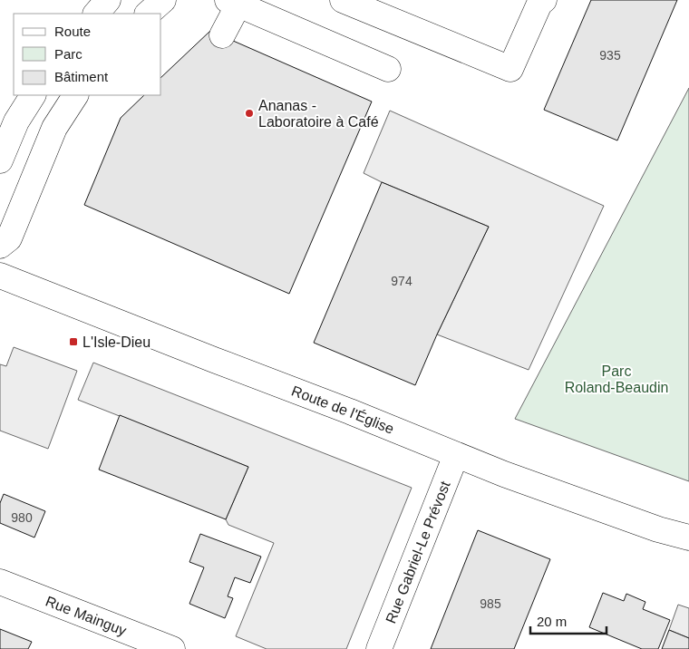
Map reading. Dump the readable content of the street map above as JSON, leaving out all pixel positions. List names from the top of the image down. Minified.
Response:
{"streets":{"main road":["Route de l'Église","Rue Gabriel-Le Prévost","Rue Mainguy"]},"crossings":[["Route de l'Église","Rue Gabriel-Le Prévost"]],"parks":["Parc Roland-Beaudin"],"places":{"other":["Ananas - Laboratoire à Café"],"transit":["L'Isle-Dieu"]},"house_numbers":["935","974","980","985"],"legend":["Route","Parc","Bâtiment"],"scale_bar":"20 m"}
